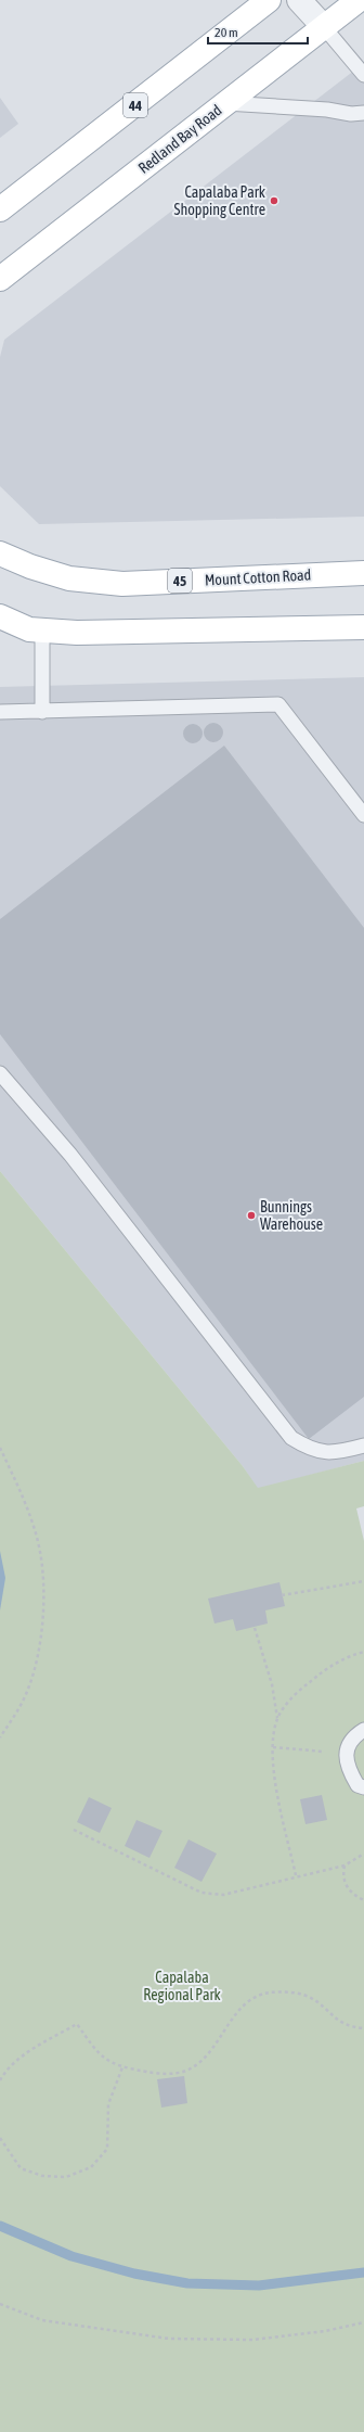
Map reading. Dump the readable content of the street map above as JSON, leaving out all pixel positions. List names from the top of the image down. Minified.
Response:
{"streets":{"main road":["44","Redland Bay Road","Mount Cotton Road","45"]},"parks":["Capalaba Regional Park"],"places":["Capalaba Park Shopping Centre","Bunnings Warehouse"],"scale_bar":"20 m"}
